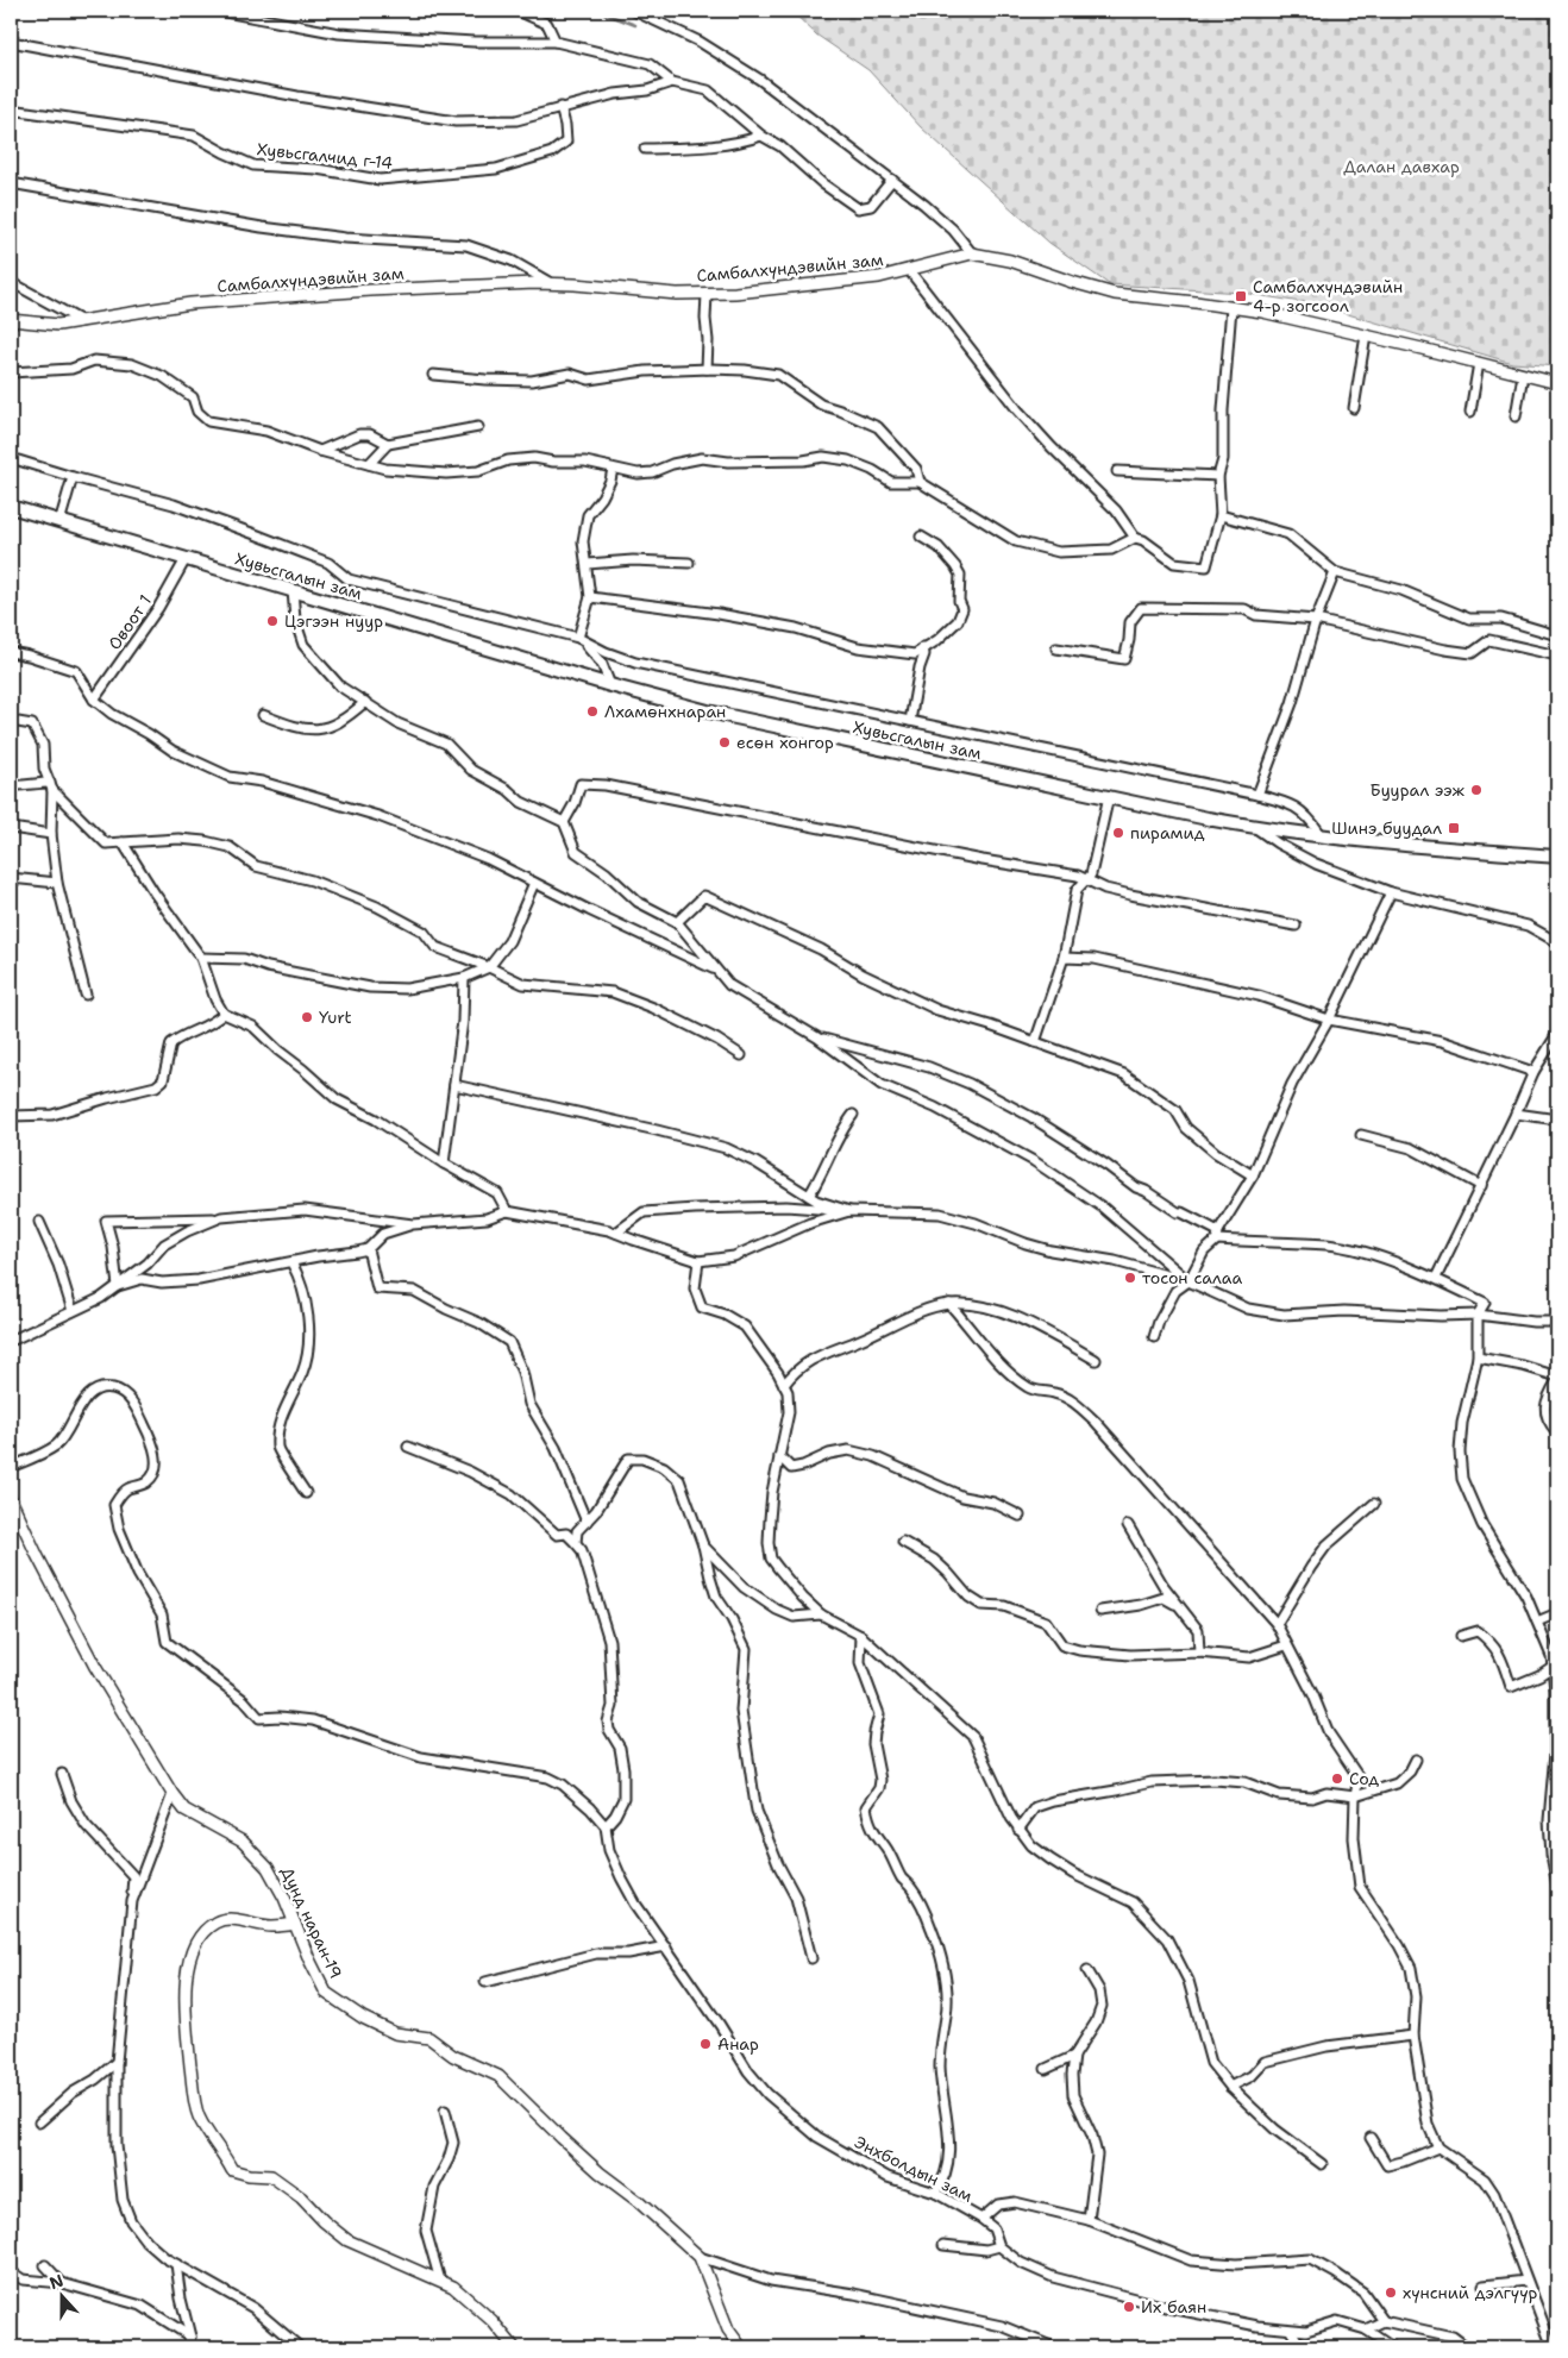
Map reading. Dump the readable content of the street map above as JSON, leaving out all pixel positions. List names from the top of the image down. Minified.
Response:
{"streets":{"main road":["Хувьсгалын зам"],"street":["Хувьсгалчид г-14","Самбалхүндэвийн зам","Овоот 1","Дунд наран-19","Энхболдын зам"]},"crossings":[["Хувьсгалын зам","Овоот 1"]],"parks":["Далан давхар"],"places":{"transit":["Самбалхүндэвийн 4-р зогсоол","Шинэ буудал"],"other":["Цэгээн нуур","Лхамөнхнаран","есөн хонгор","Буурал ээж","пирамид","Yurt","тосон салаа","Сод","Анар","хүнсний дэлгүүр","Их баян"]},"north":"top"}
